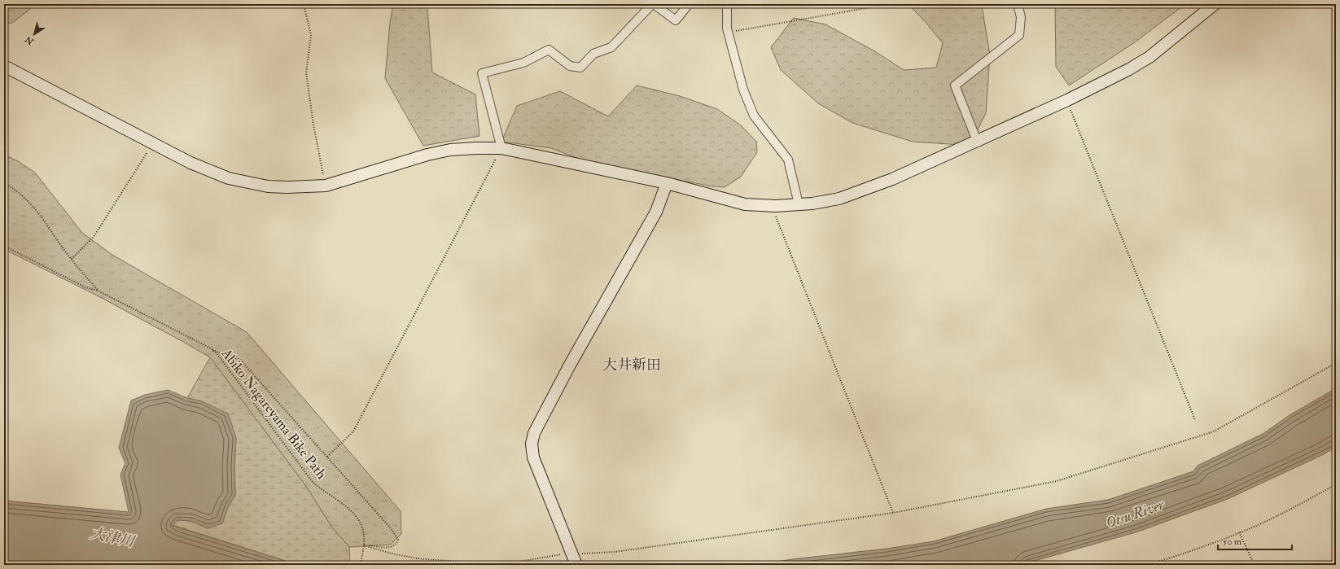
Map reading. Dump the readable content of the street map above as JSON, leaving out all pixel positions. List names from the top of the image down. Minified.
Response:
{"streets":{"path":["Abiko Nagareyama Bike Path"]},"districts":["大井新田"],"water":["Otsu River","大津川"],"scale_bar":"50 m","north":"bottom left"}
